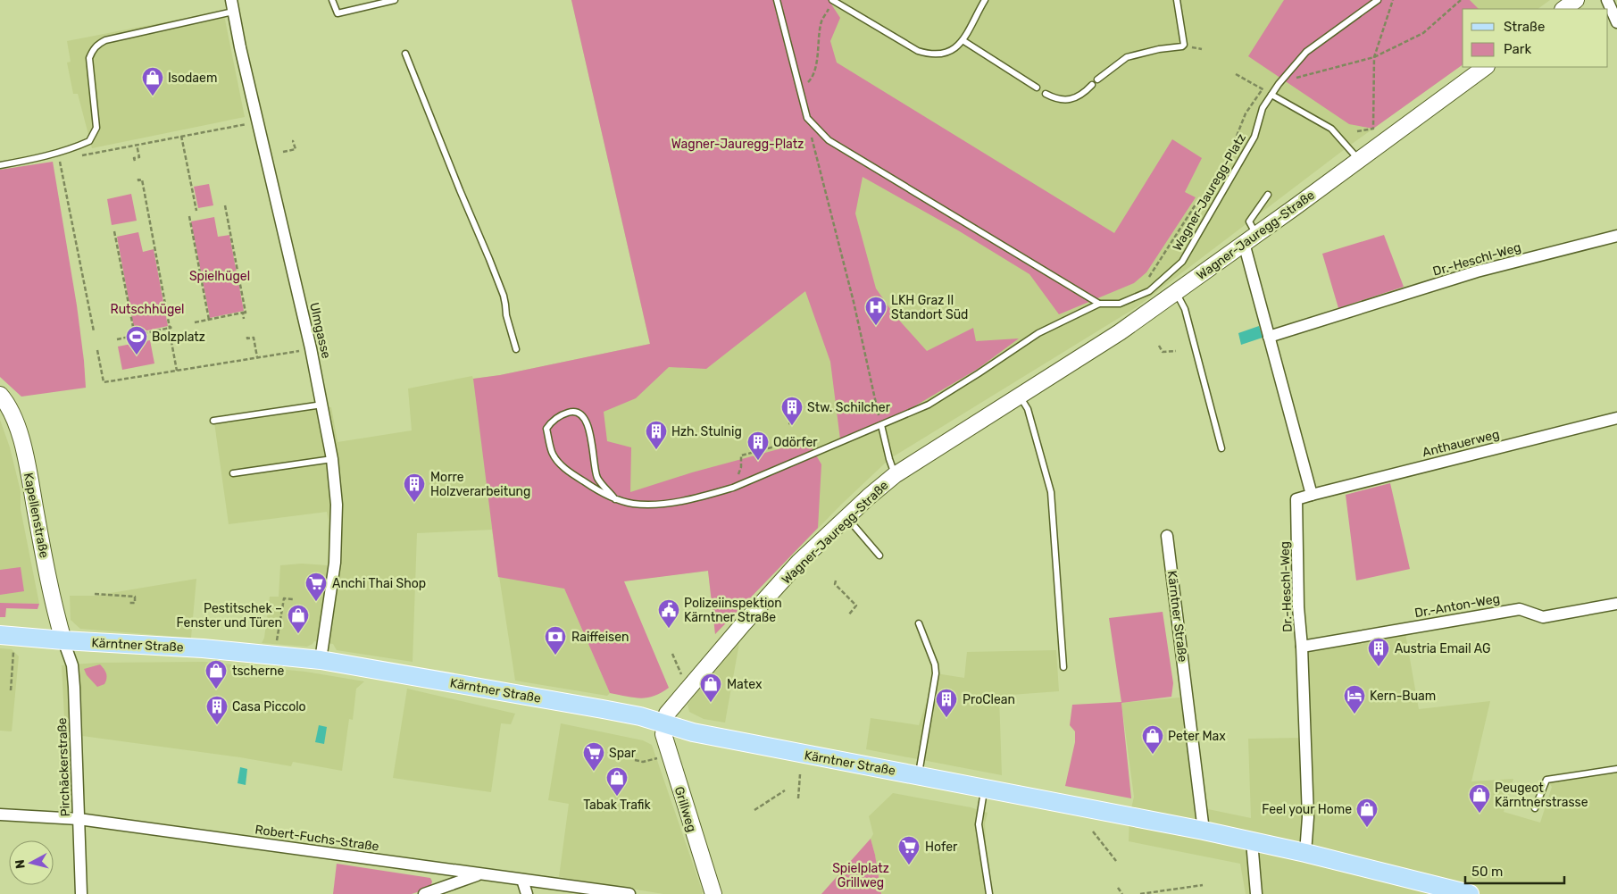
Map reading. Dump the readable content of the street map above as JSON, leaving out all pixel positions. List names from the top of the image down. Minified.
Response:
{"streets":{"main road":["Wagner-Jauregg-Straße","Kapellenstraße","Kärntner Straße","Grillweg"],"street":["Dr.-Heschl-Weg","Ulmgasse","Anthauerweg","Dr.-Anton-Weg","Pirchäckerstraße","Robert-Fuchs-Straße"],"lane":["Wagner-Jauregg-Platz"]},"crossings":[["Wagner-Jauregg-Straße","Kärntner Straße"],["Wagner-Jauregg-Straße","Grillweg"],["Dr.-Heschl-Weg","Anthauerweg"],["Dr.-Heschl-Weg","Dr.-Anton-Weg"],["Dr.-Heschl-Weg","Kärntner Straße"],["Ulmgasse","Kärntner Straße"],["Kapellenstraße","Kärntner Straße"],["Kapellenstraße","Pirchäckerstraße"],["Kärntner Straße","Pirchäckerstraße"],["Kärntner Straße","Grillweg"],["Pirchäckerstraße","Robert-Fuchs-Straße"]],"parks":["Wagner-Jauregg-Platz","Spielhügel","Rutschhügel","Spielplatz Grillweg"],"places":{"shop":["Isodaem","Pestitschek – Fenster und Türen","tscherne","Matex","Peter Max","Tabak Trafik","Peugeot Kärntnerstrasse","Feel your Home"],"hospital":["LKH Graz II Standort Süd"],"sports":["Bolzplatz"],"building":["Stw. Schilcher","Hzh. Stulnig","Odörfer","Morre Holzverarbeitung","Austria Email AG","ProClean","Casa Piccolo"],"supermarket":["Anchi Thai Shop","Spar","Hofer"],"public building":["Polizeiinspektion Kärntner Straße"],"bank":["Raiffeisen"],"hotel":["Kern-Buam"]},"legend":["Straße","Park"],"scale_bar":"50 m","north":"left"}
